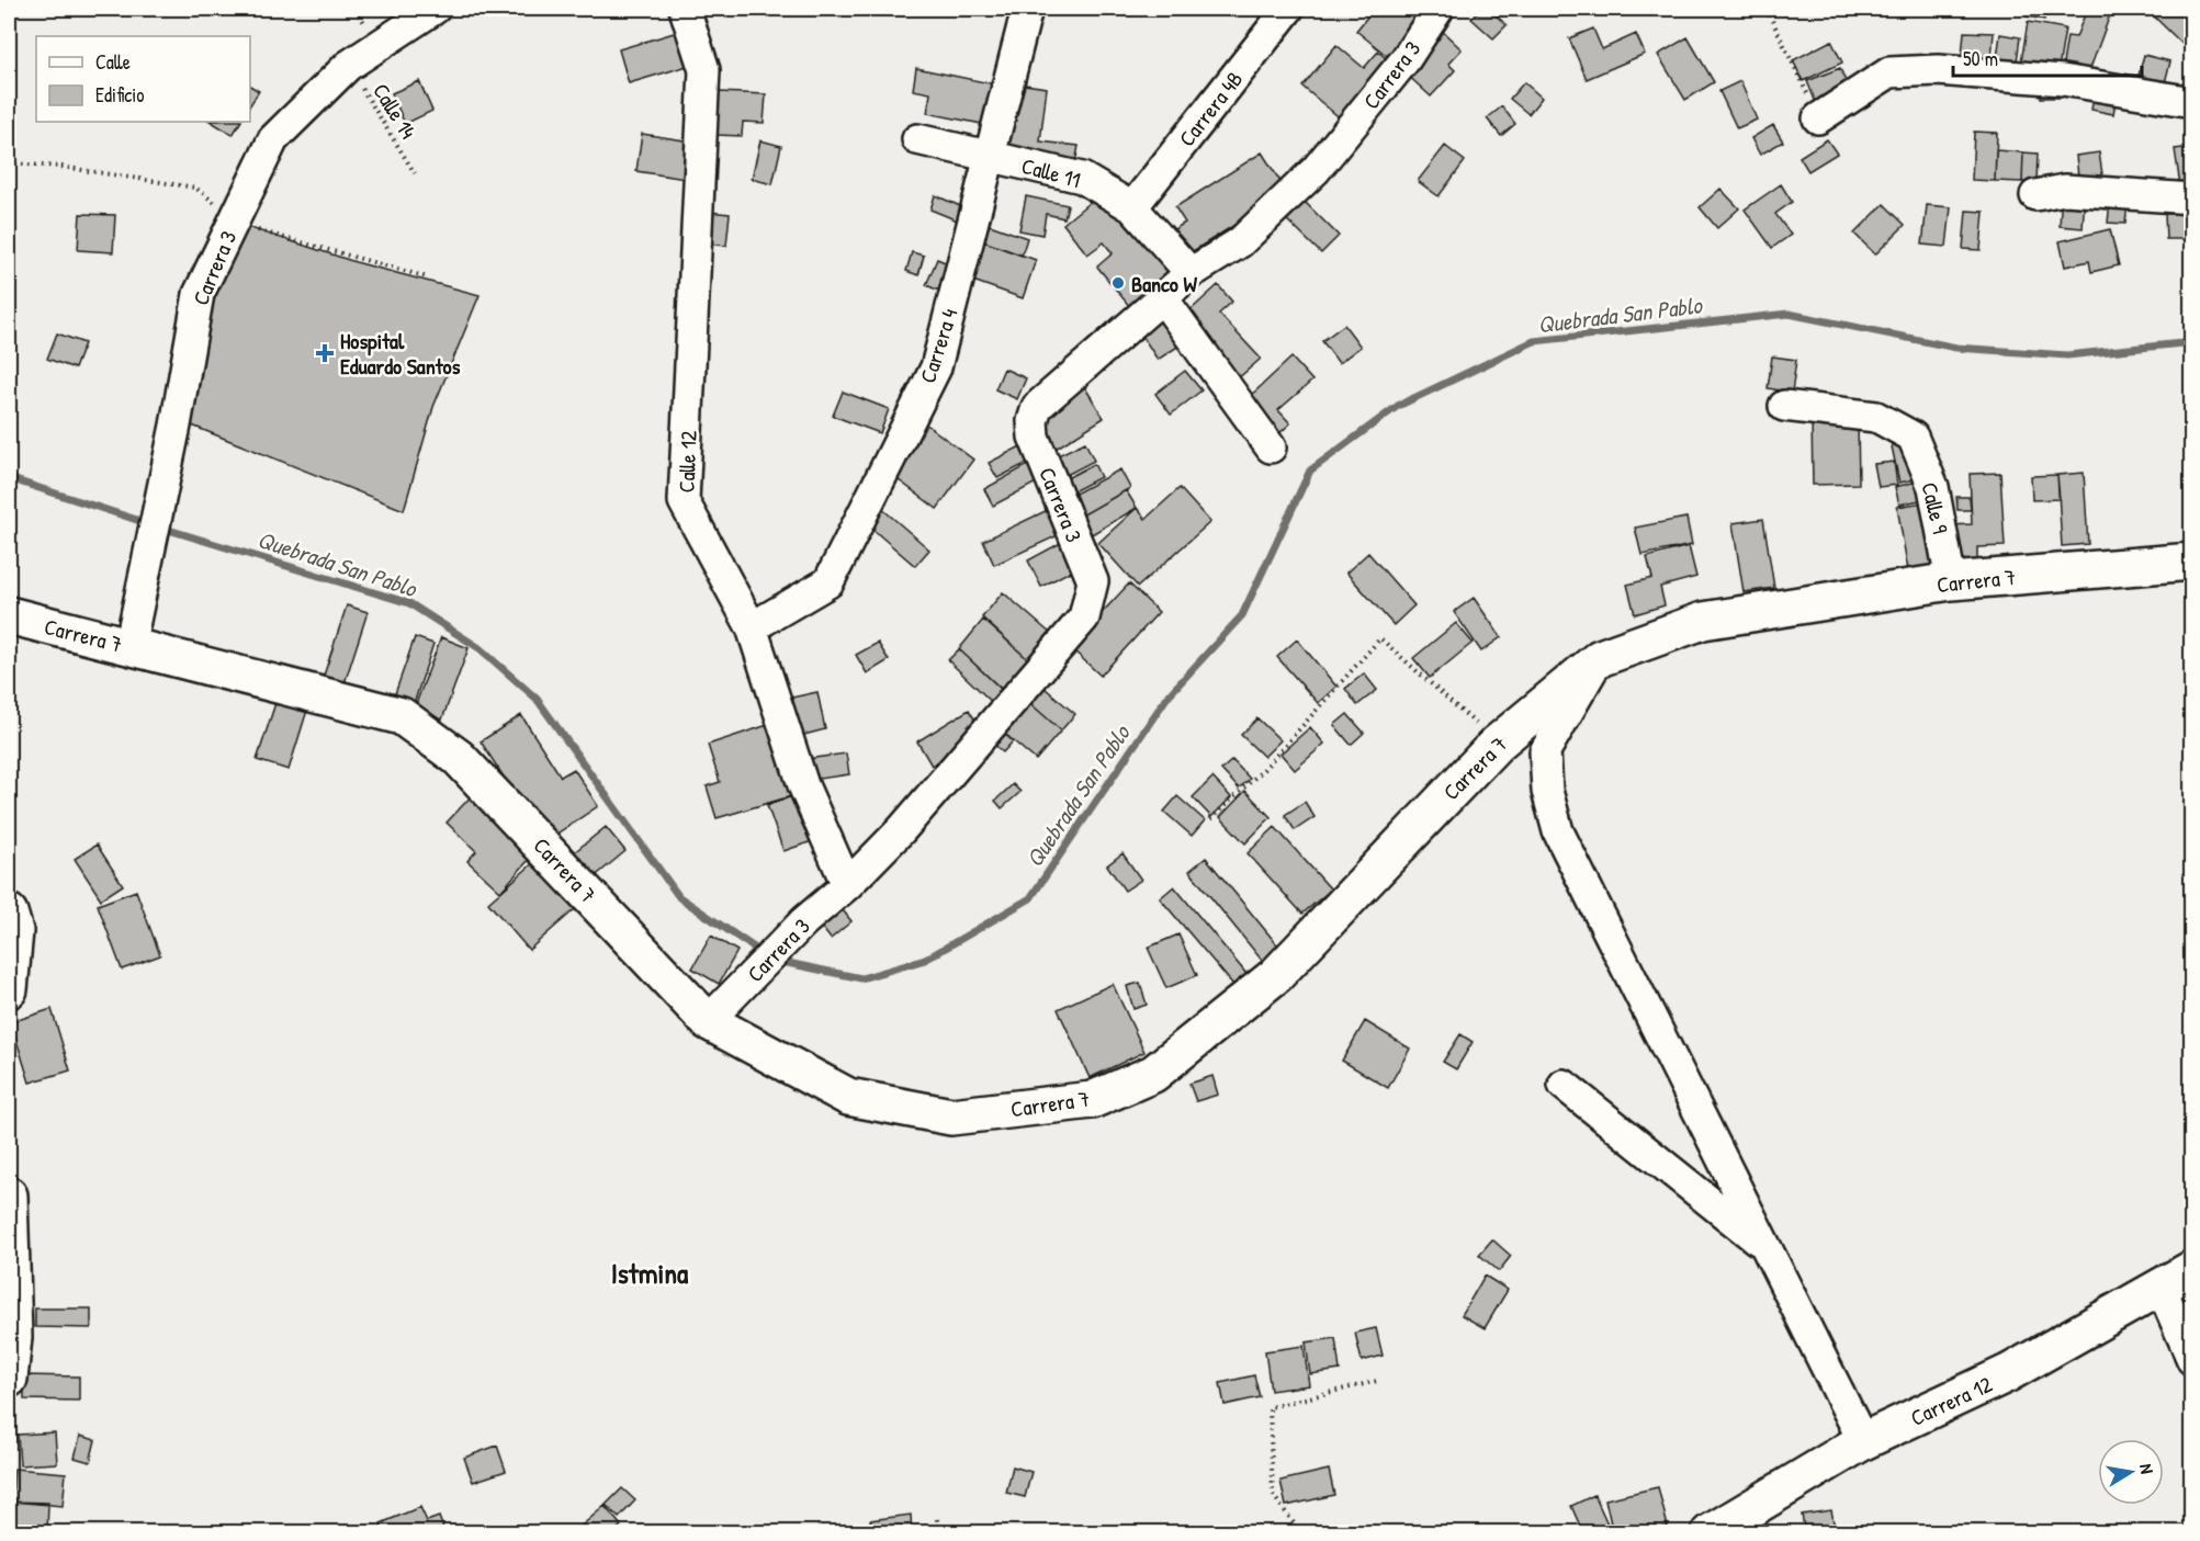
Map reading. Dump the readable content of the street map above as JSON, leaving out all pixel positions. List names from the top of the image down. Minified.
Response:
{"streets":{"main road":["Carrera 7","Carrera 12"],"street":["Carrera 3","Carrera 4B","Calle 11","Carrera 4","Calle 12","Calle 9"],"path":["Calle 14"]},"crossings":[["Carrera 3","Calle 14"],["Carrera 3","Calle 11"],["Carrera 3","Calle 12"],["Carrera 3","Carrera 7"],["Carrera 4B","Calle 11"],["Calle 11","Carrera 4"],["Carrera 4","Calle 12"],["Calle 9","Carrera 7"]],"districts":["Istmina"],"water":["Quebrada San Pablo"],"places":{"other":["Banco W"],"health":["Hospital Eduardo Santos"]},"legend":["Calle","Edificio"],"scale_bar":"50 m","north":"right"}
